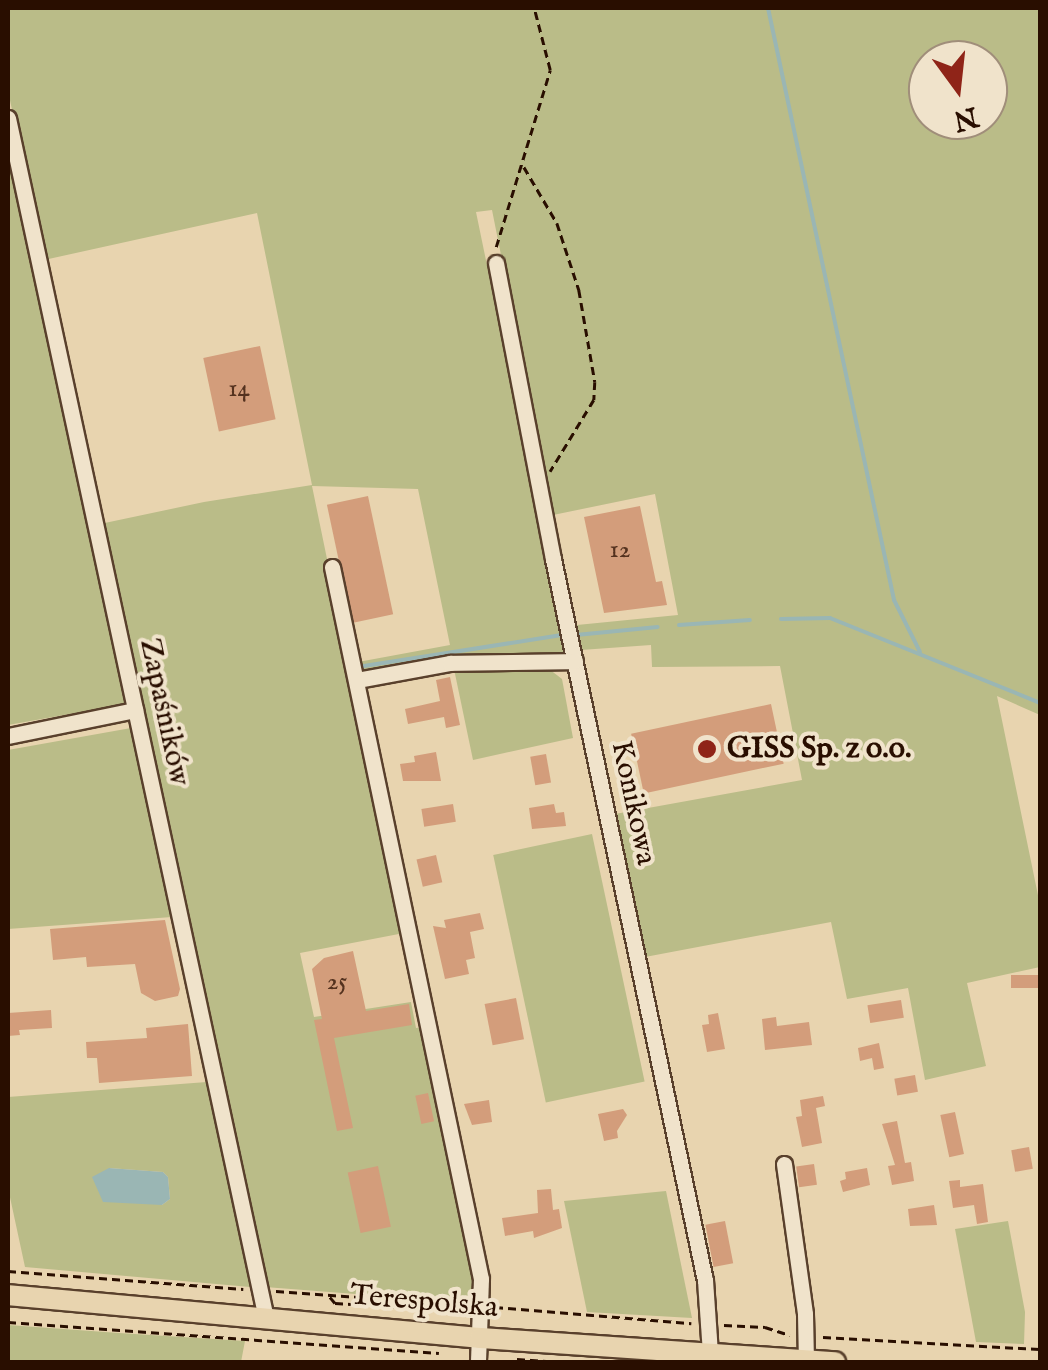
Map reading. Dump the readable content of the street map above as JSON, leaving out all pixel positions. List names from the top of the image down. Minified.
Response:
{"streets":{"main road":["Terespolska"],"street":["Zapaśników","Konikowa"]},"crossings":[["Zapaśników","Terespolska"],["Konikowa","Terespolska"]],"places":["GISS Sp. z o.o."],"house_numbers":["14","12","25"],"north":"bottom"}
